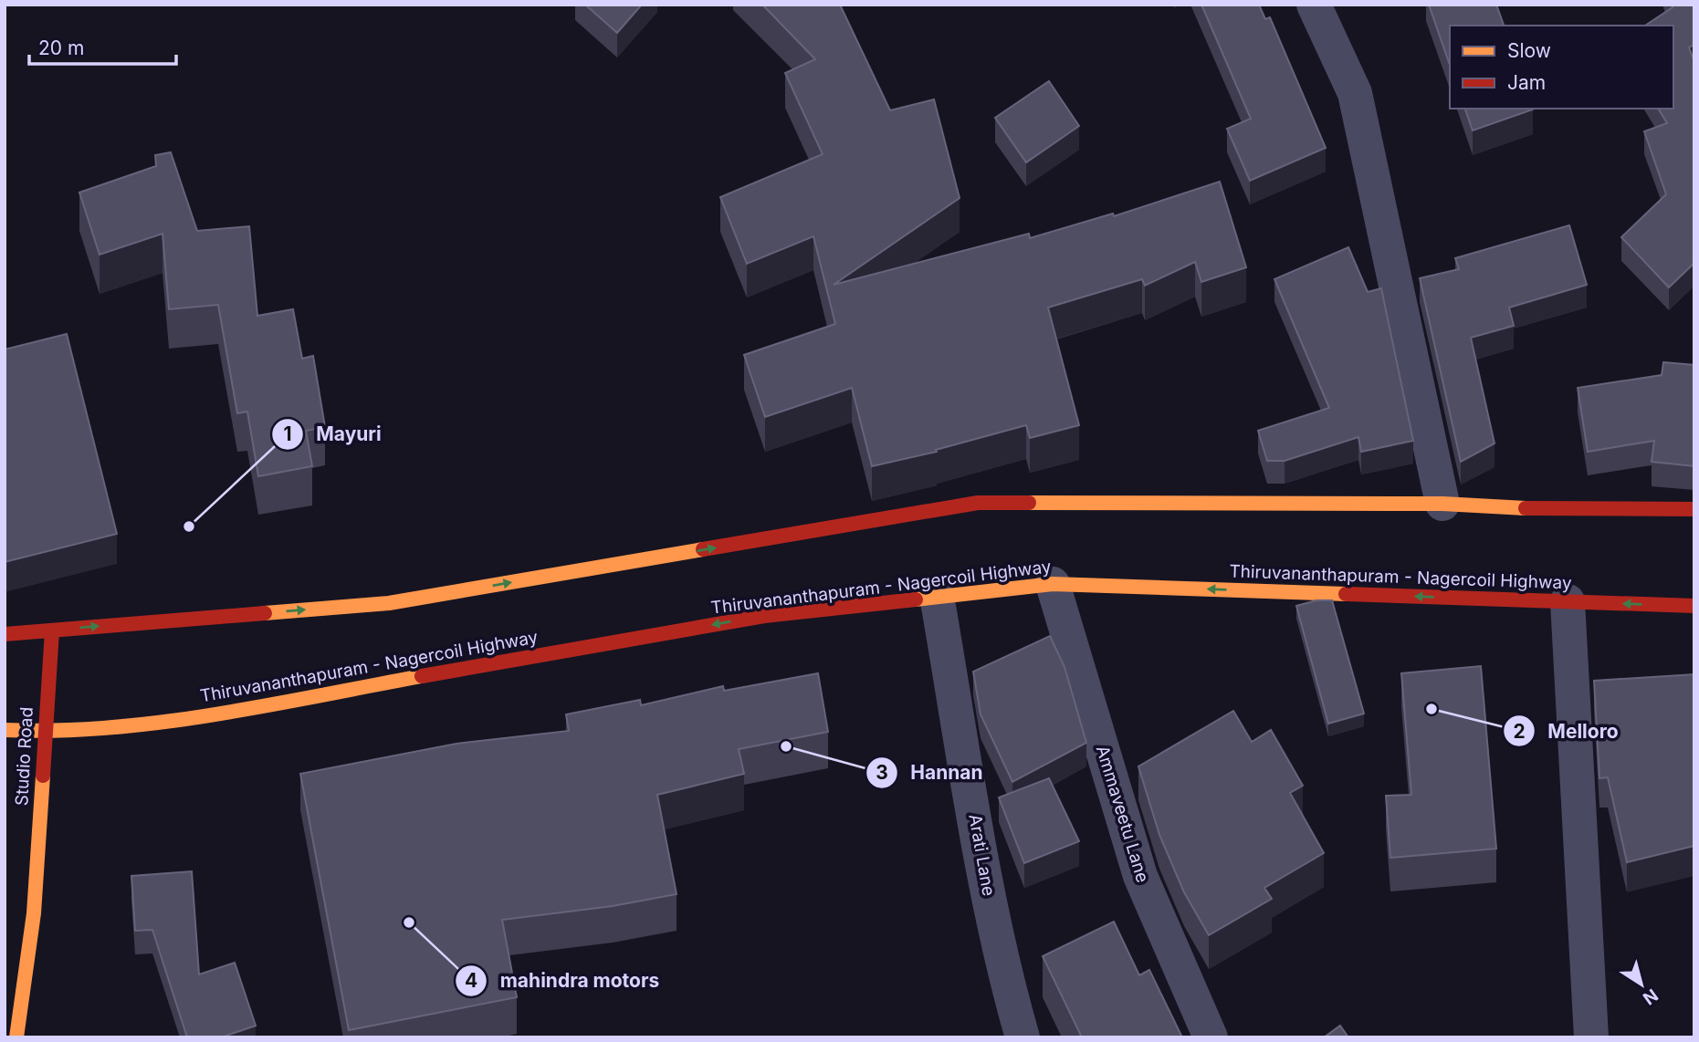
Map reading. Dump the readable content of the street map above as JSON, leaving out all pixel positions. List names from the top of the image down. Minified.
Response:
{"streets":{"main road":["Thiruvananthapuram - Nagercoil Highway","Studio Road"],"street":["Ammaveetu Lane","Arati Lane"]},"crossings":[["Thiruvananthapuram - Nagercoil Highway","Studio Road"],["Thiruvananthapuram - Nagercoil Highway","Ammaveetu Lane"],["Thiruvananthapuram - Nagercoil Highway","Arati Lane"]],"places":["Mayuri","Melloro","Hannan","mahindra motors"],"legend":["Slow","Jam"],"scale_bar":"20 m","north":"bottom right"}
